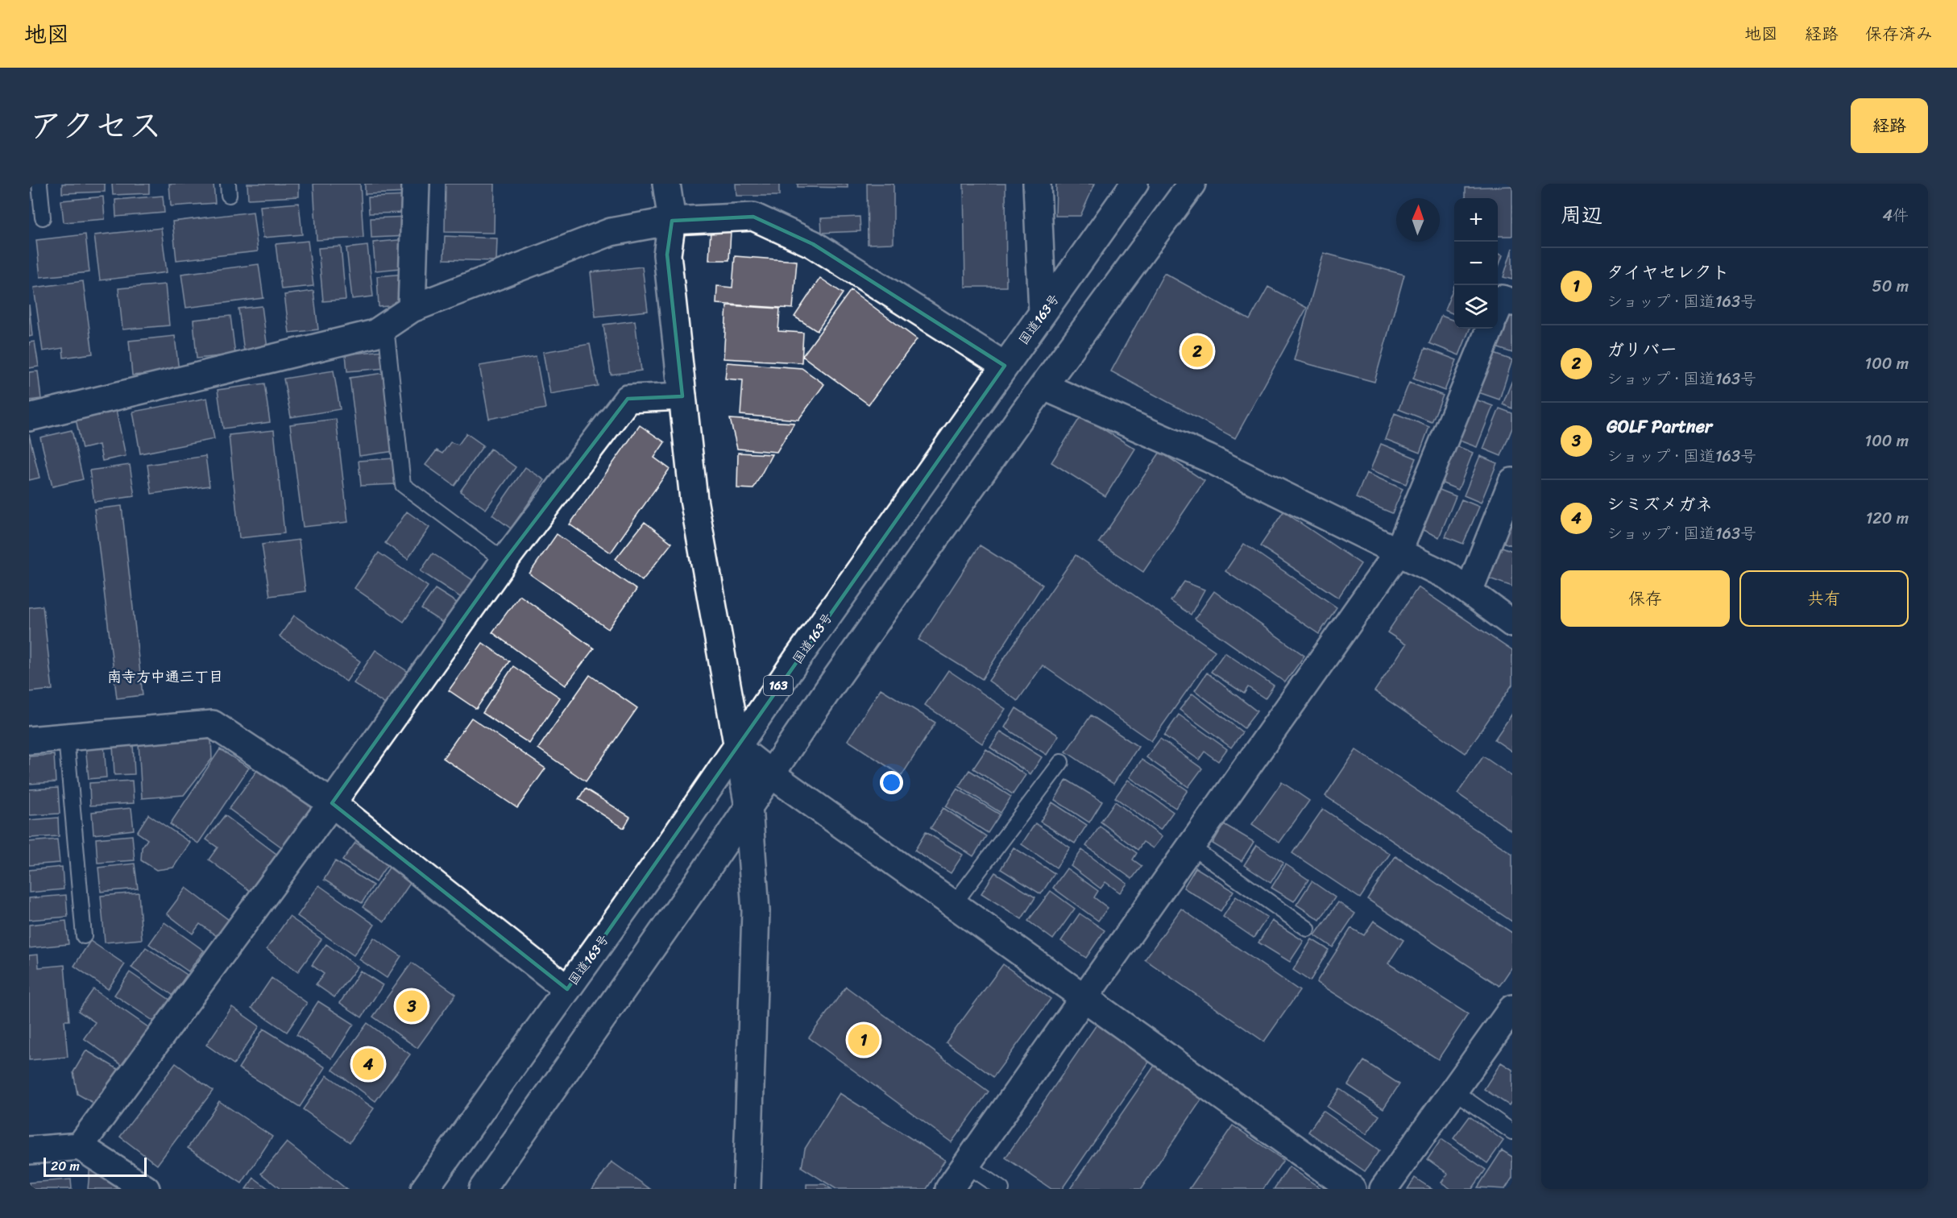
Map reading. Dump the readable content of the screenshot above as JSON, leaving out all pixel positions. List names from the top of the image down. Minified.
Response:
{"streets":{"main road":["国道163号","163"]},"districts":["南寺方中通三丁目"],"scale_bar":"20 m","north":"top","page":{"header":"地図","nav":["地図","経路","保存済み"],"title":"アクセス","buttons":["経路",["保存","共有"]],"heading":["周辺","4件"],"map_buttons":["+","−"],"list":[{"mark":"1","name":"タイヤセレクト","note":"ショップ · 国道163号","value":"50 m"},{"mark":"2","name":"ガリバー","note":"ショップ · 国道163号","value":"100 m"},{"mark":"3","name":"GOLF Partner","note":"ショップ · 国道163号","value":"100 m"},{"mark":"4","name":"シミズメガネ","note":"ショップ · 国道163号","value":"120 m"}],"pins":["2","3","1","4"],"scale":"20 m"}}
